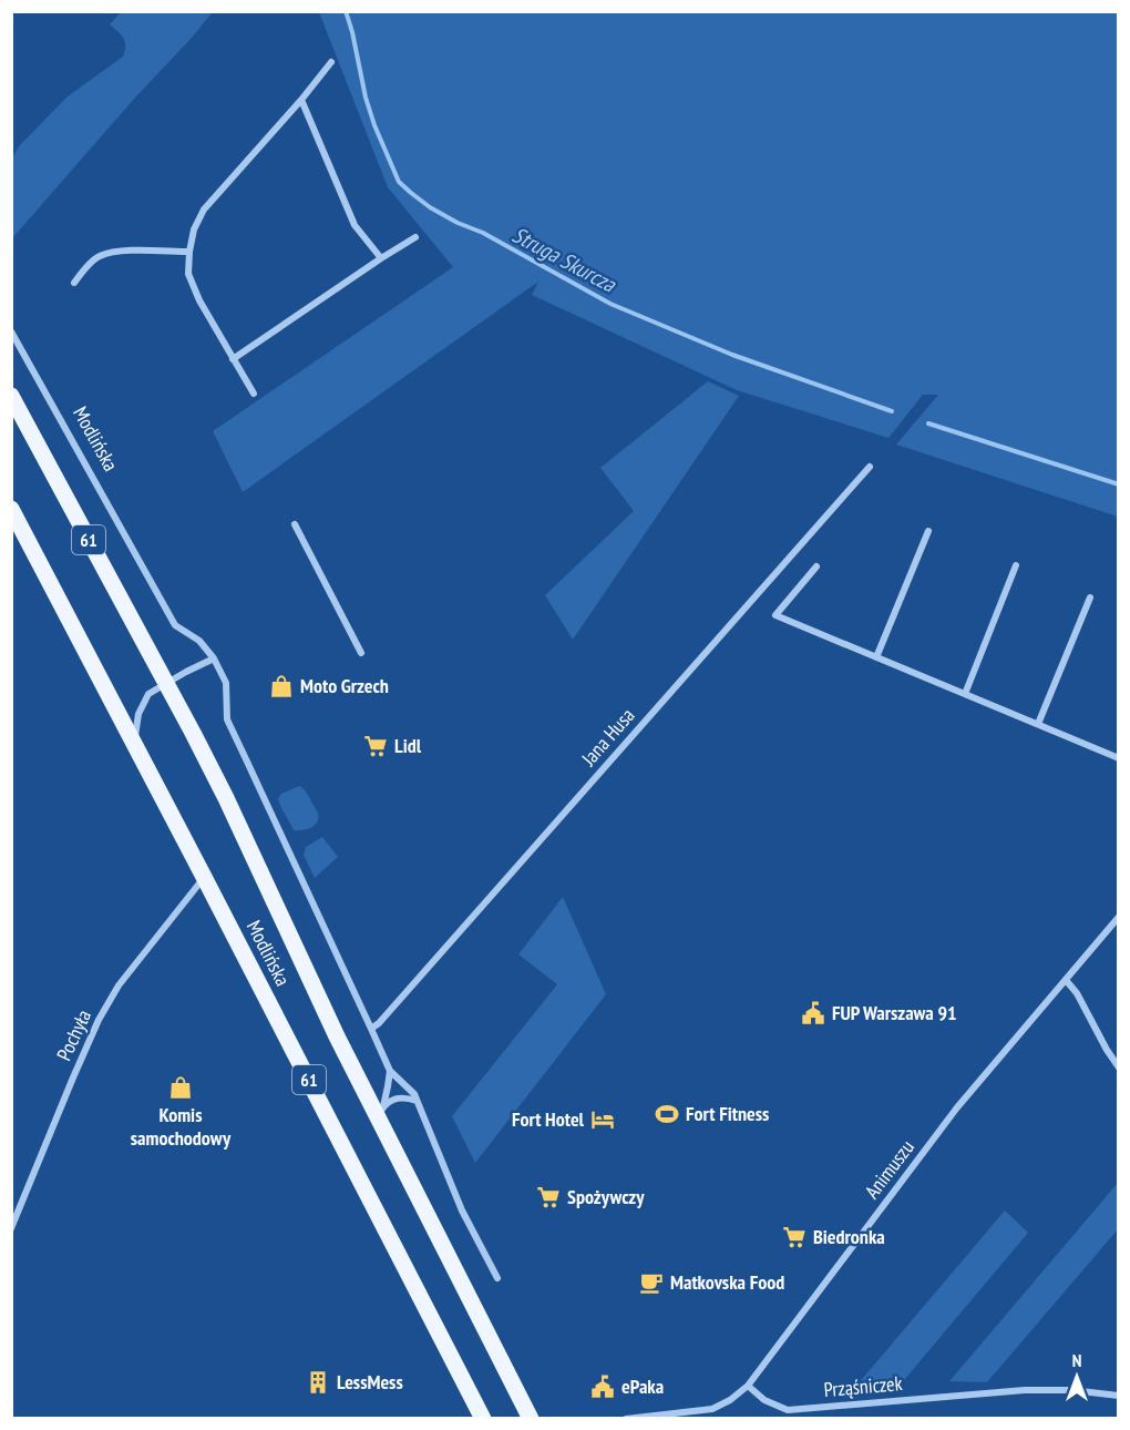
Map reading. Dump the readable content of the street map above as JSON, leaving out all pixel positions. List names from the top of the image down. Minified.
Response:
{"streets":{"main road":["Modlińska","61"],"street":["Jana Husa","Pochyła","Animuszu","Prząśniczek"]},"crossings":[["Modlińska","Jana Husa"],["Modlińska","Pochyła"],["Animuszu","Prząśniczek"]],"water":["Struga Skurcza"],"places":{"shop":["Moto Grzech","Komis samochodowy"],"supermarket":["Lidl","Spożywczy","Biedronka"],"public building":["FUP Warszawa 91","ePaka"],"sports":["Fort Fitness"],"hotel":["Fort Hotel"],"cafe":["Matkovska Food"],"building":["LessMess"]},"north":"top"}
